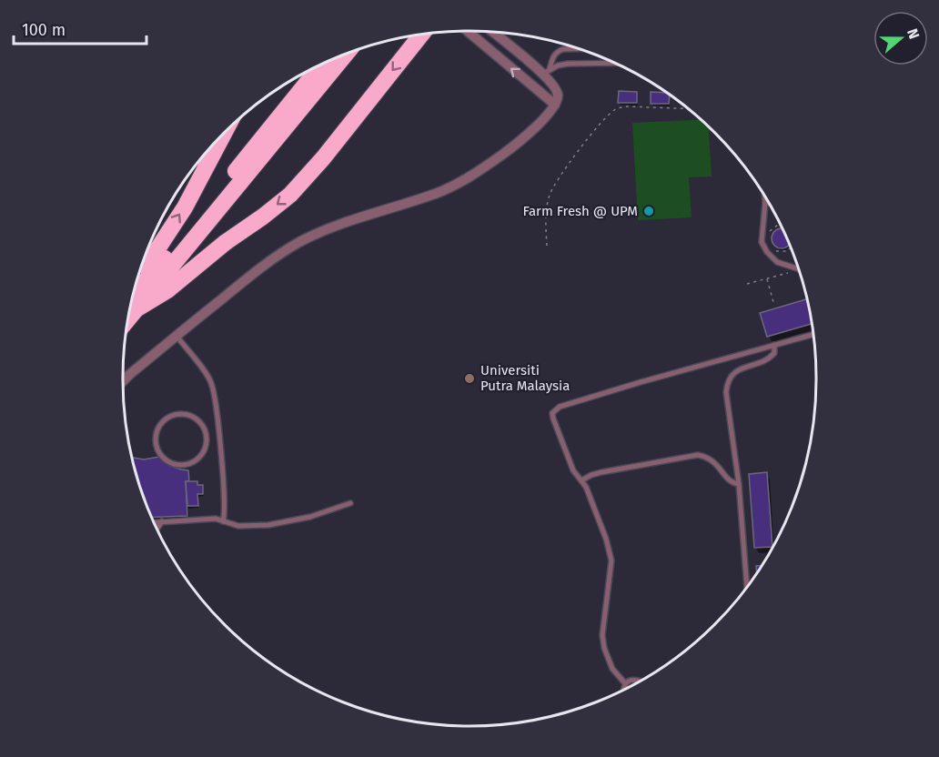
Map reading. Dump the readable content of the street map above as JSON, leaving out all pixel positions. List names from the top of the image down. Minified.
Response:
{"places":["Farm Fresh @ UPM","Universiti Putra Malaysia"],"scale_bar":"100 m","north":"right"}
